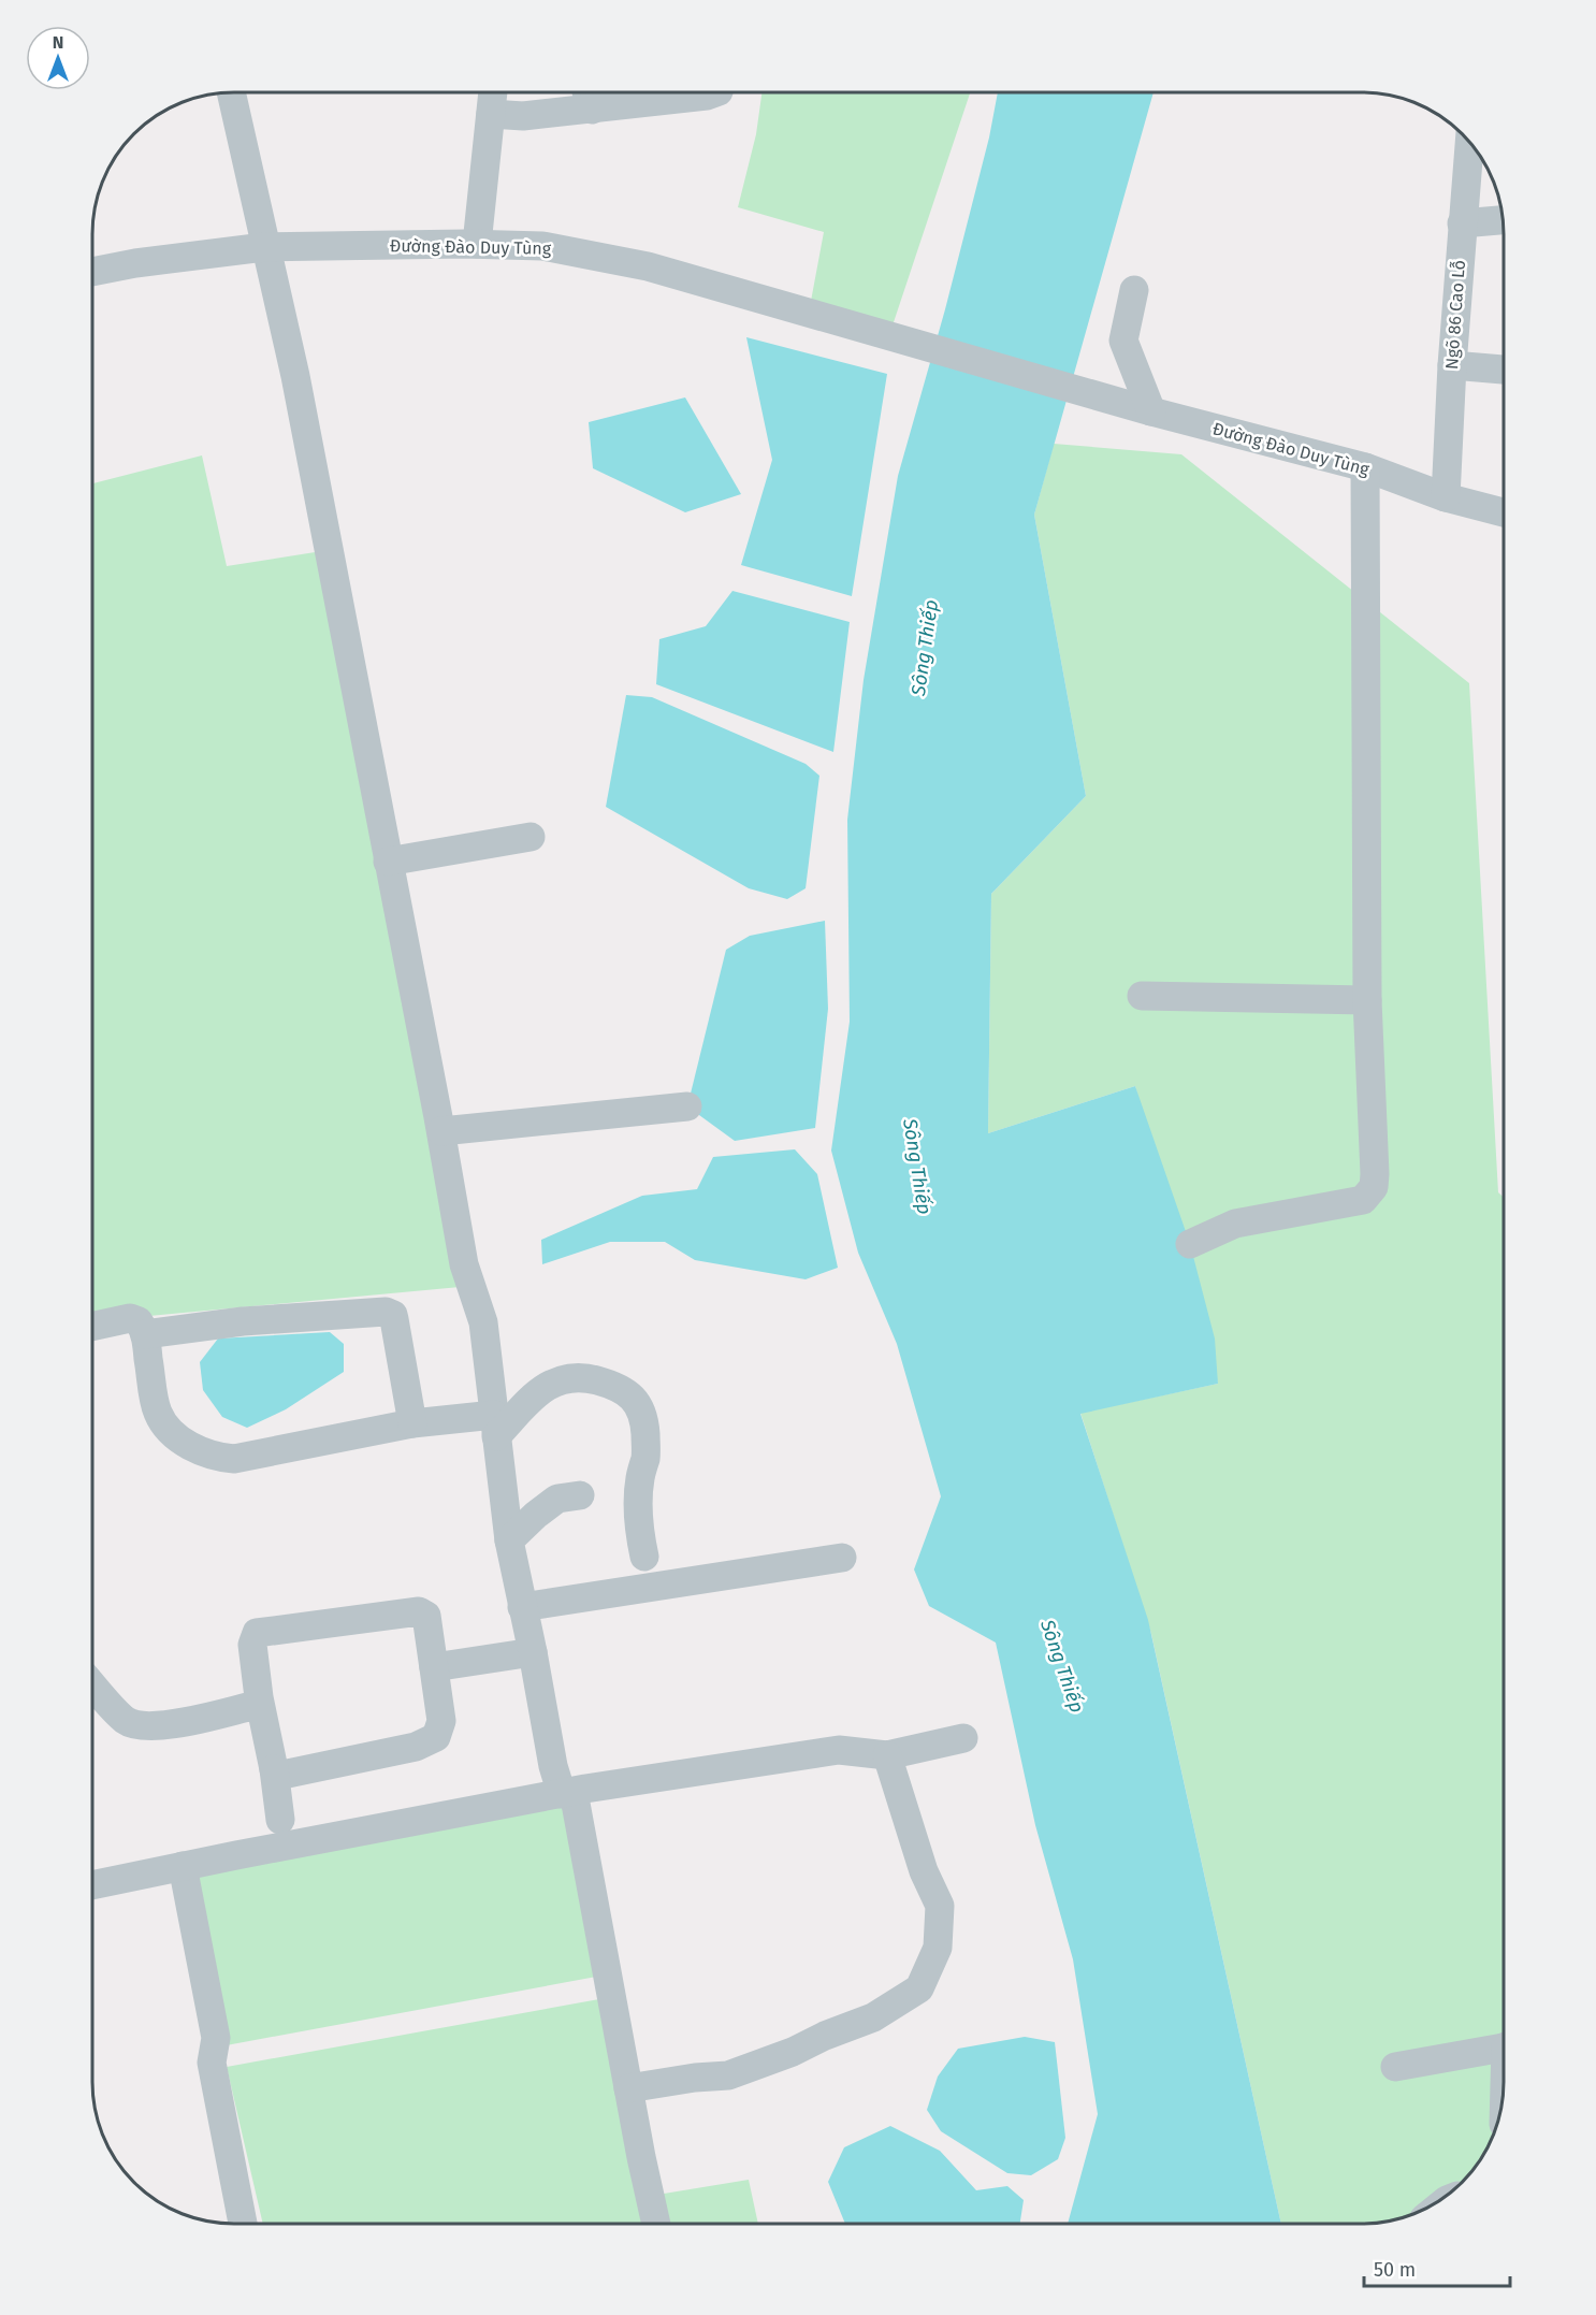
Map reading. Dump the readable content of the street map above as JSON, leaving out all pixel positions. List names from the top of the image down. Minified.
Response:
{"streets":{"street":["Đường Đào Duy Tùng","Ngõ 86 Cao Lỗ"]},"crossings":[["Đường Đào Duy Tùng","Ngõ 86 Cao Lỗ"]],"water":["Sông Thiếp"],"scale_bar":"50 m","north":"top"}
